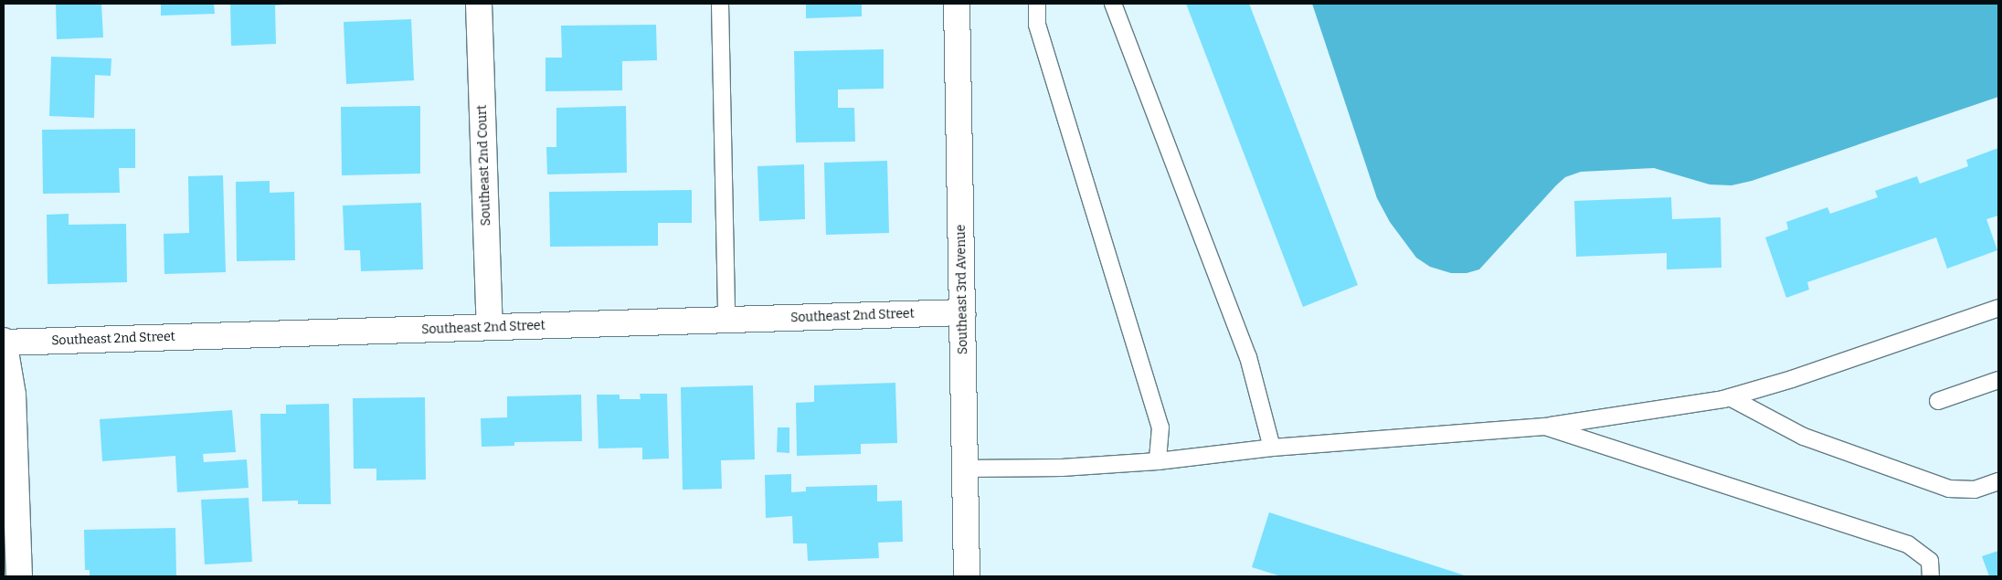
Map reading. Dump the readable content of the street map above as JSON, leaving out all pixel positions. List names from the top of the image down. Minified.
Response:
{"streets":{"street":["Southeast 2nd Court","Southeast 3rd Avenue","Southeast 2nd Street"]},"crossings":[["Southeast 2nd Court","Southeast 2nd Street"],["Southeast 3rd Avenue","Southeast 2nd Street"]]}
